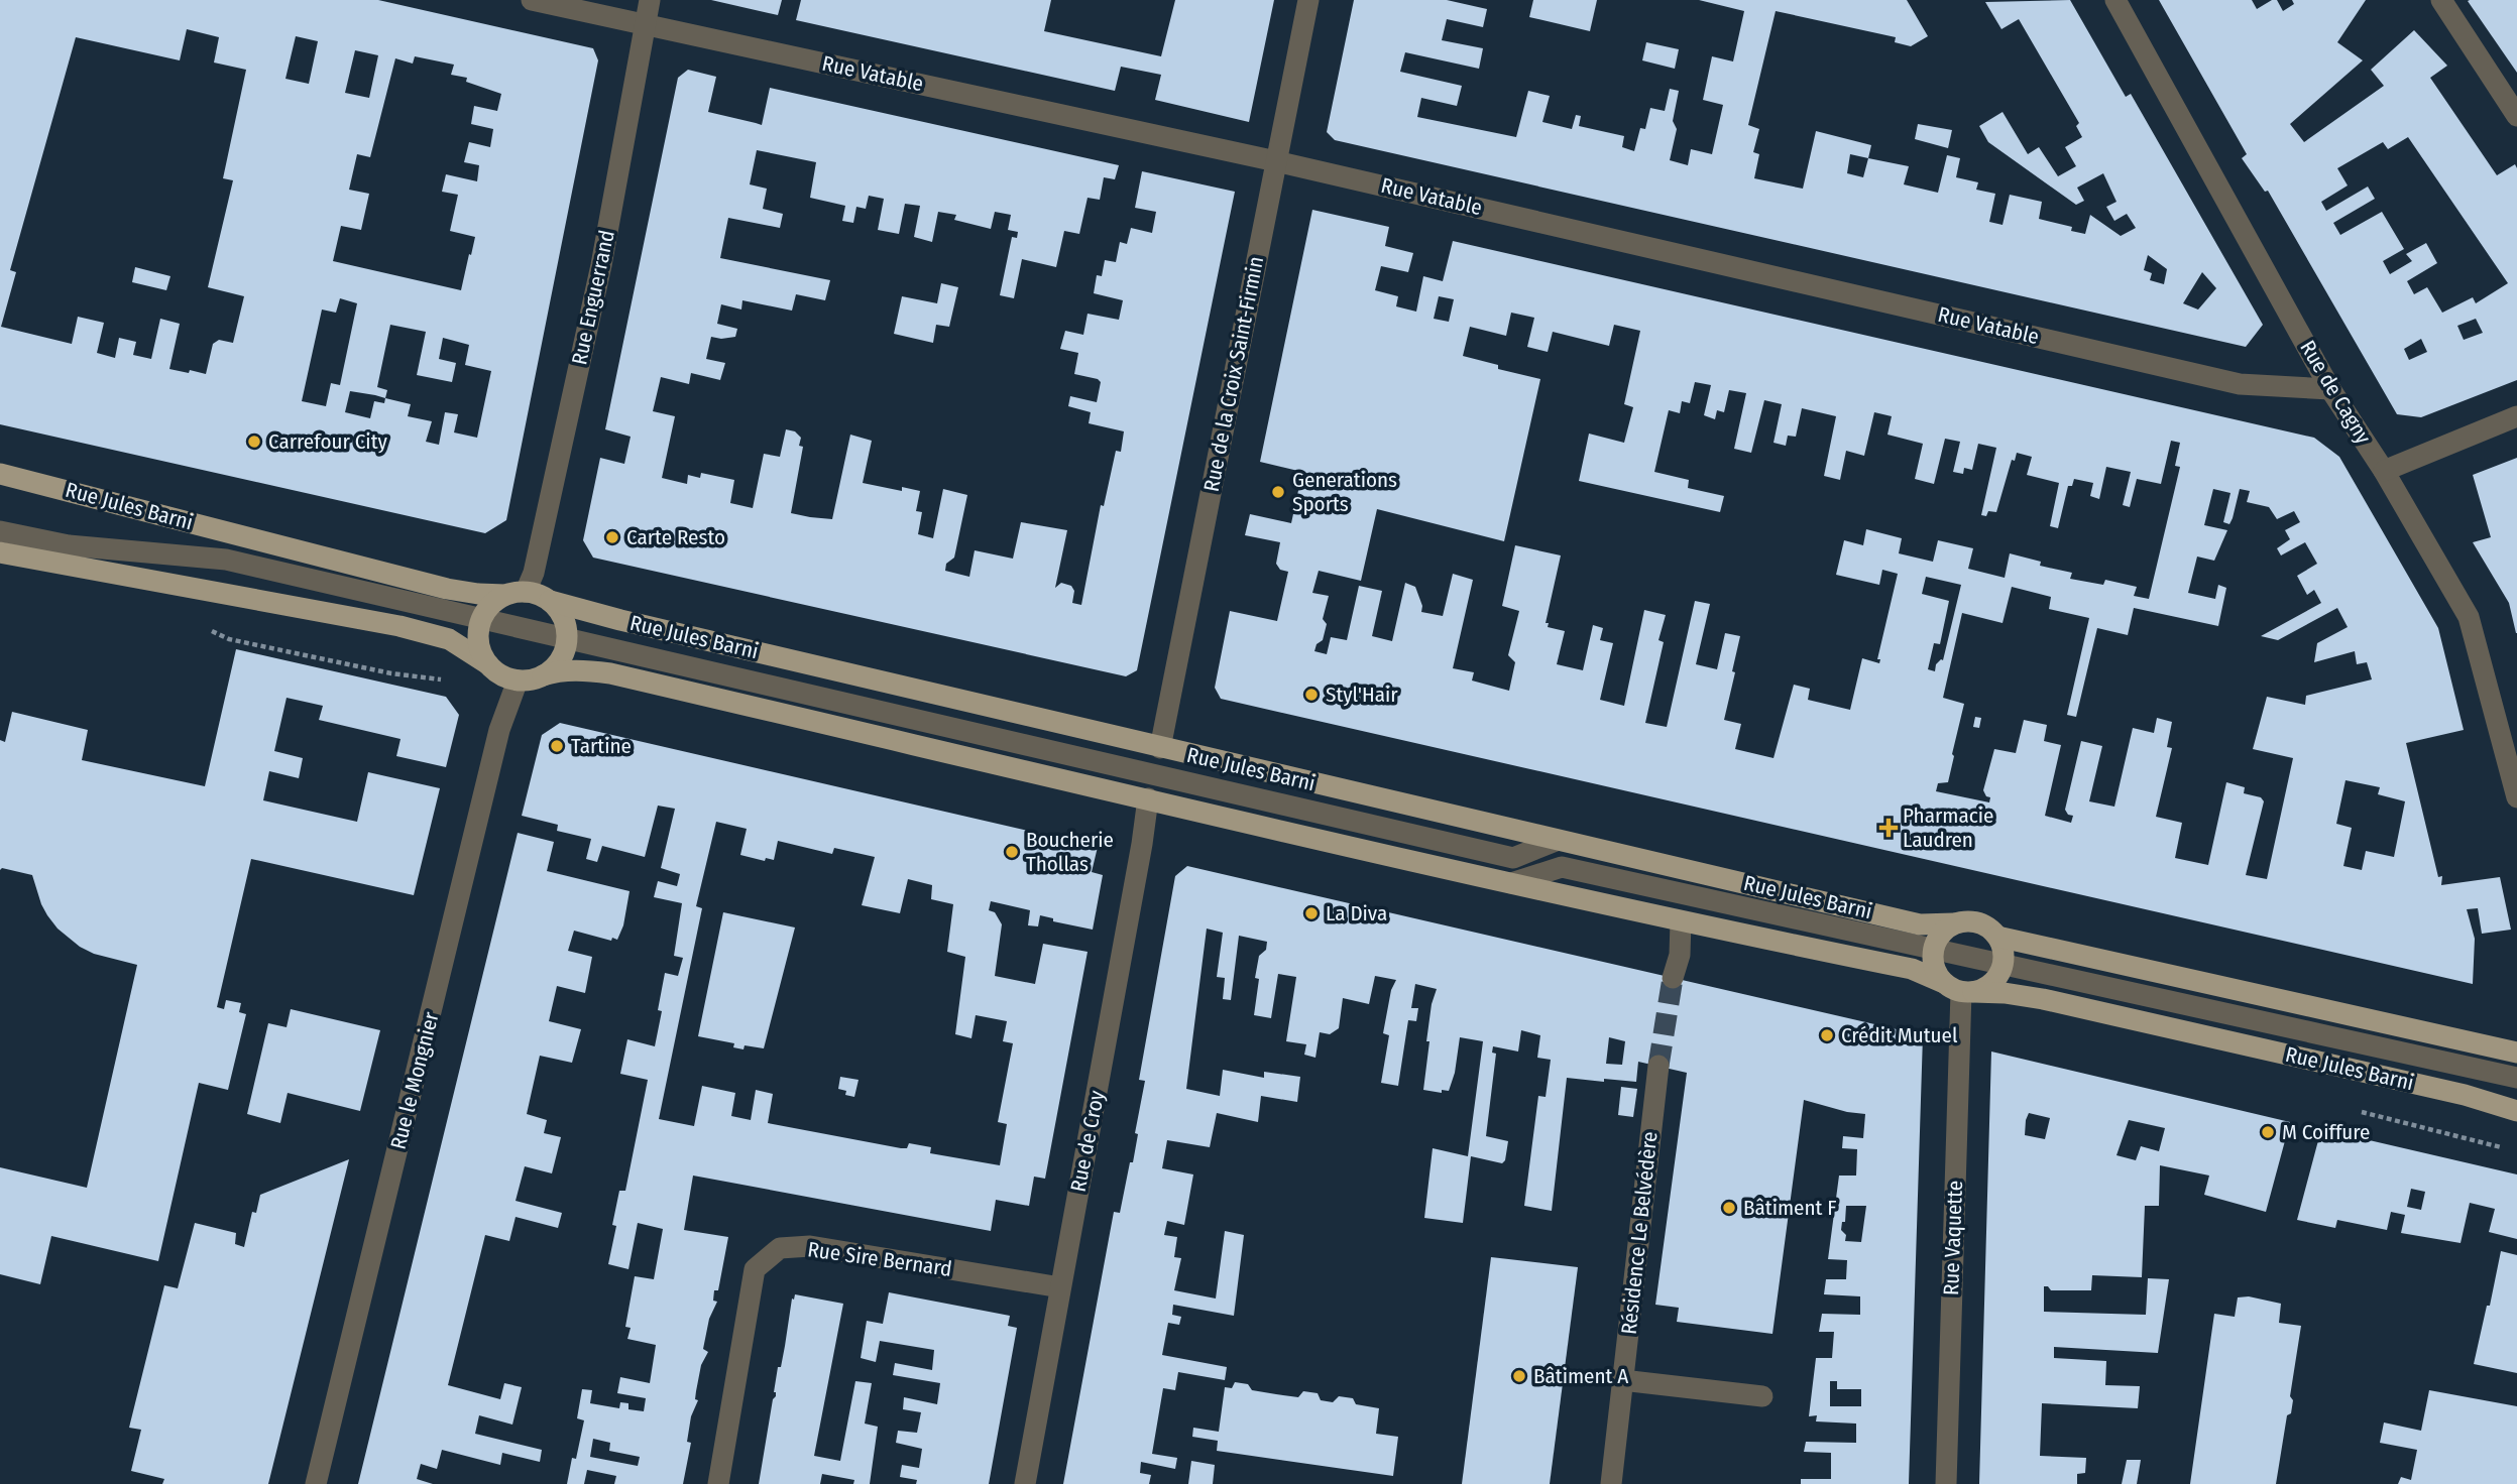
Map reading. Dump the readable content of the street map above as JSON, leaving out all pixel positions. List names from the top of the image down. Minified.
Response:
{"streets":{"main road":["Rue Jules Barni"],"street":["Rue Vatable","Rue Enguerrand","Rue de la Croix Saint-Firmin","Rue de Cagny","Rue le Mongnier","Rue de Croy","Résidence Le Belvédère","Rue Vaquette","Rue Sire Bernard"]},"crossings":[["Rue Vatable","Rue Enguerrand"],["Rue Vatable","Rue de la Croix Saint-Firmin"],["Rue Vatable","Rue de Cagny"],["Rue Enguerrand","Rue Jules Barni"],["Rue de la Croix Saint-Firmin","Rue Jules Barni"],["Rue Jules Barni","Rue Vaquette"],["Rue de Croy","Rue Sire Bernard"]],"places":{"other":["Carrefour City","Generations Sports","Carte Resto","Styl'Hair","Tartine","Boucherie Thollas","La Diva","Crédit Mutuel","M Coiffure","Bâtiment F","Bâtiment A"],"health":["Pharmacie Laudren"]}}
